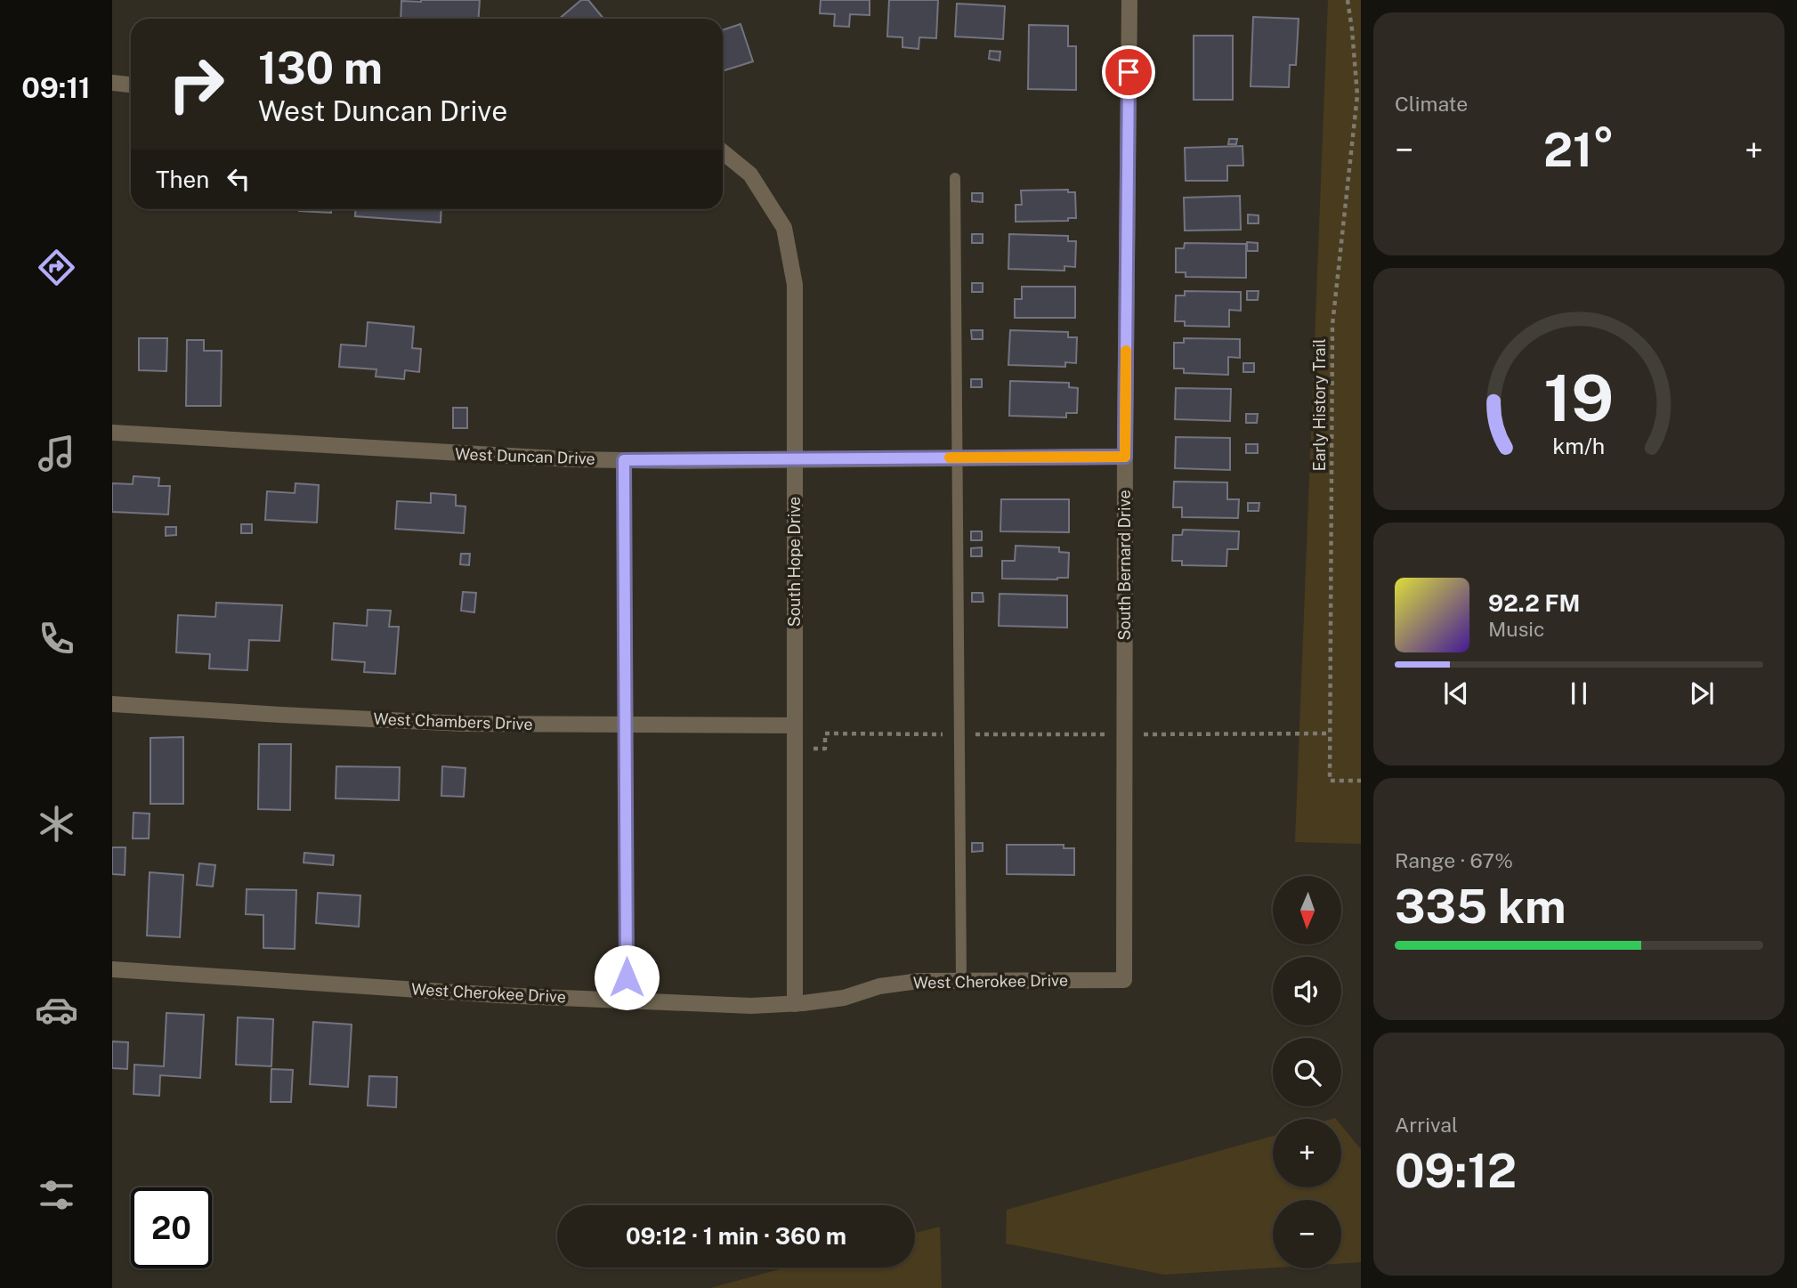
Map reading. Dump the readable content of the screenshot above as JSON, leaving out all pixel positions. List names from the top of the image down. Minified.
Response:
{"streets":{"street":["West Duncan Drive","South Hope Drive","South Bernard Drive","West Chambers Drive","West Cherokee Drive"],"path":["Early History Trail"]},"crossings":[["West Duncan Drive","South Hope Drive"],["West Duncan Drive","South Bernard Drive"],["South Hope Drive","West Chambers Drive"],["South Hope Drive","West Cherokee Drive"],["South Bernard Drive","West Cherokee Drive"]],"north":"bottom","page":{"tabs":"09:11","tile":["Climate",["Range · 67%","335 km"],["Arrival","09:12"]],"turn":["130 m","West Duncan Drive"],"heat":["−","21°","+"],"then":"Then","song":["92.2 FM","Music"],"map_buttons":["+","−"],"limit":"20","trip":"09:12 · 1 min · 360 m","gauge":["19","km/h"]}}
